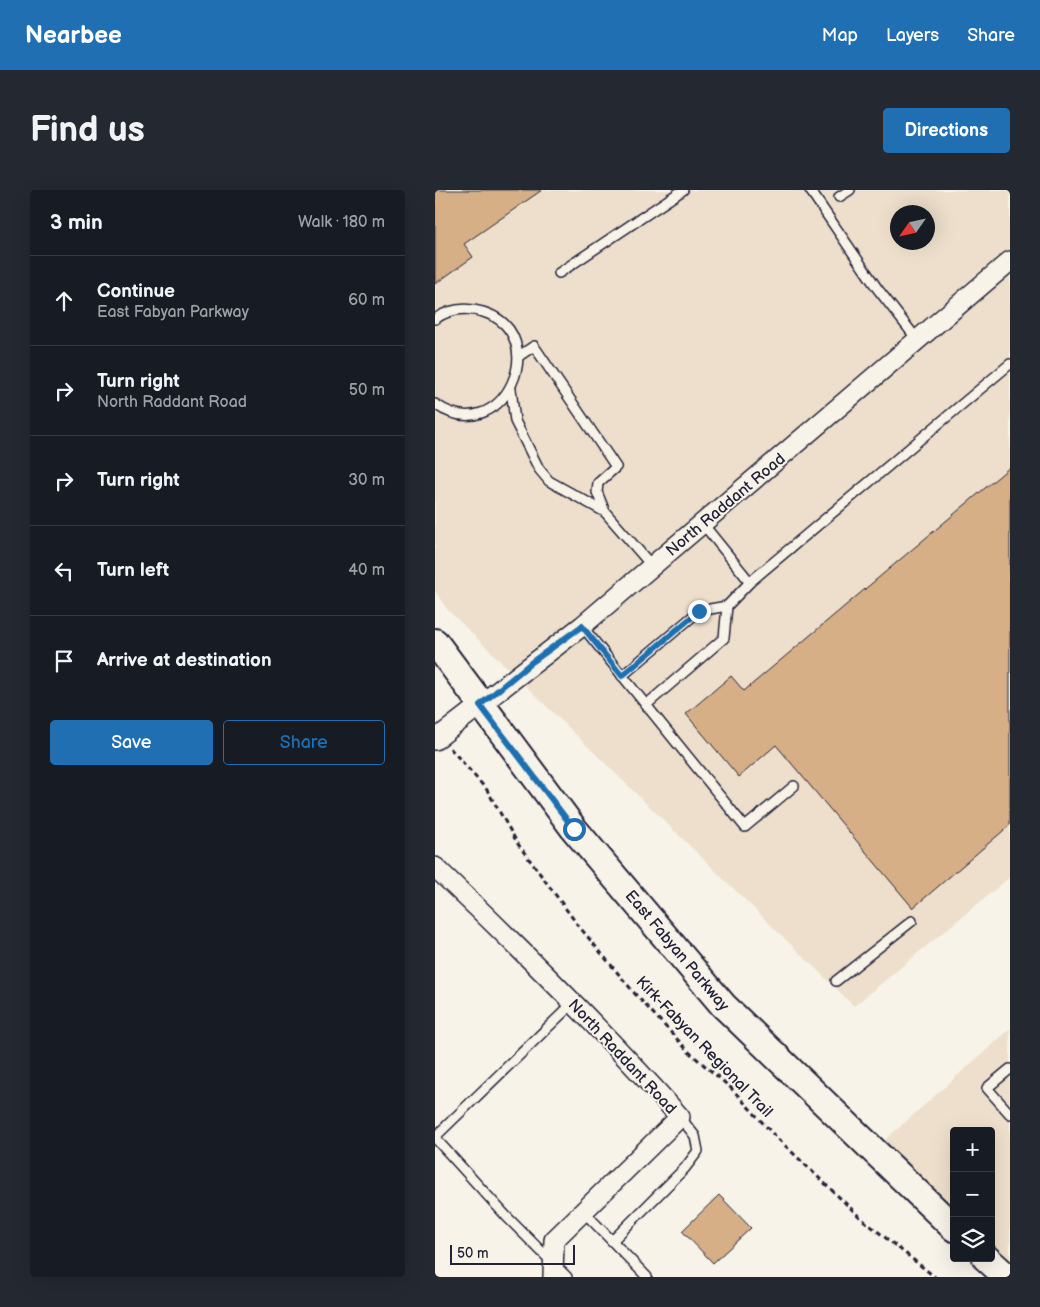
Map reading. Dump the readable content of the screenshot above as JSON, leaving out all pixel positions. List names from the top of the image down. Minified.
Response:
{"streets":{"main road":["East Fabyan Parkway"],"street":["North Raddant Road"],"path":["Kirk-Fabyan Regional Trail"]},"crossings":[["North Raddant Road","East Fabyan Parkway"],["North Raddant Road","Kirk-Fabyan Regional Trail"]],"scale_bar":"50 m","north":"bottom left","page":{"header":"Nearbee","nav":["Map","Layers","Share"],"buttons":["Directions",["Save","Share"]],"title":"Find us","heading":["3 min","Walk · 180 m"],"list":[["Continue","East Fabyan Parkway","60 m"],["Turn right","North Raddant Road","50 m"],["Turn right","30 m"],["Turn left","40 m"],"Arrive at destination"],"map_buttons":["+","−"],"scale":"50 m"}}
